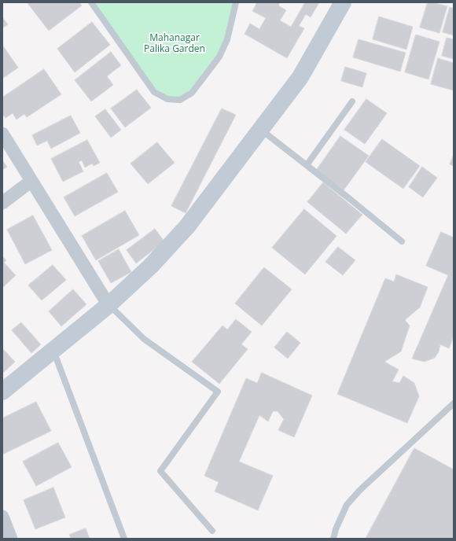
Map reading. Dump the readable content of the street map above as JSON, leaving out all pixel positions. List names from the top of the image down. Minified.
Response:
{"parks":["Mahanagar Palika Garden"]}
